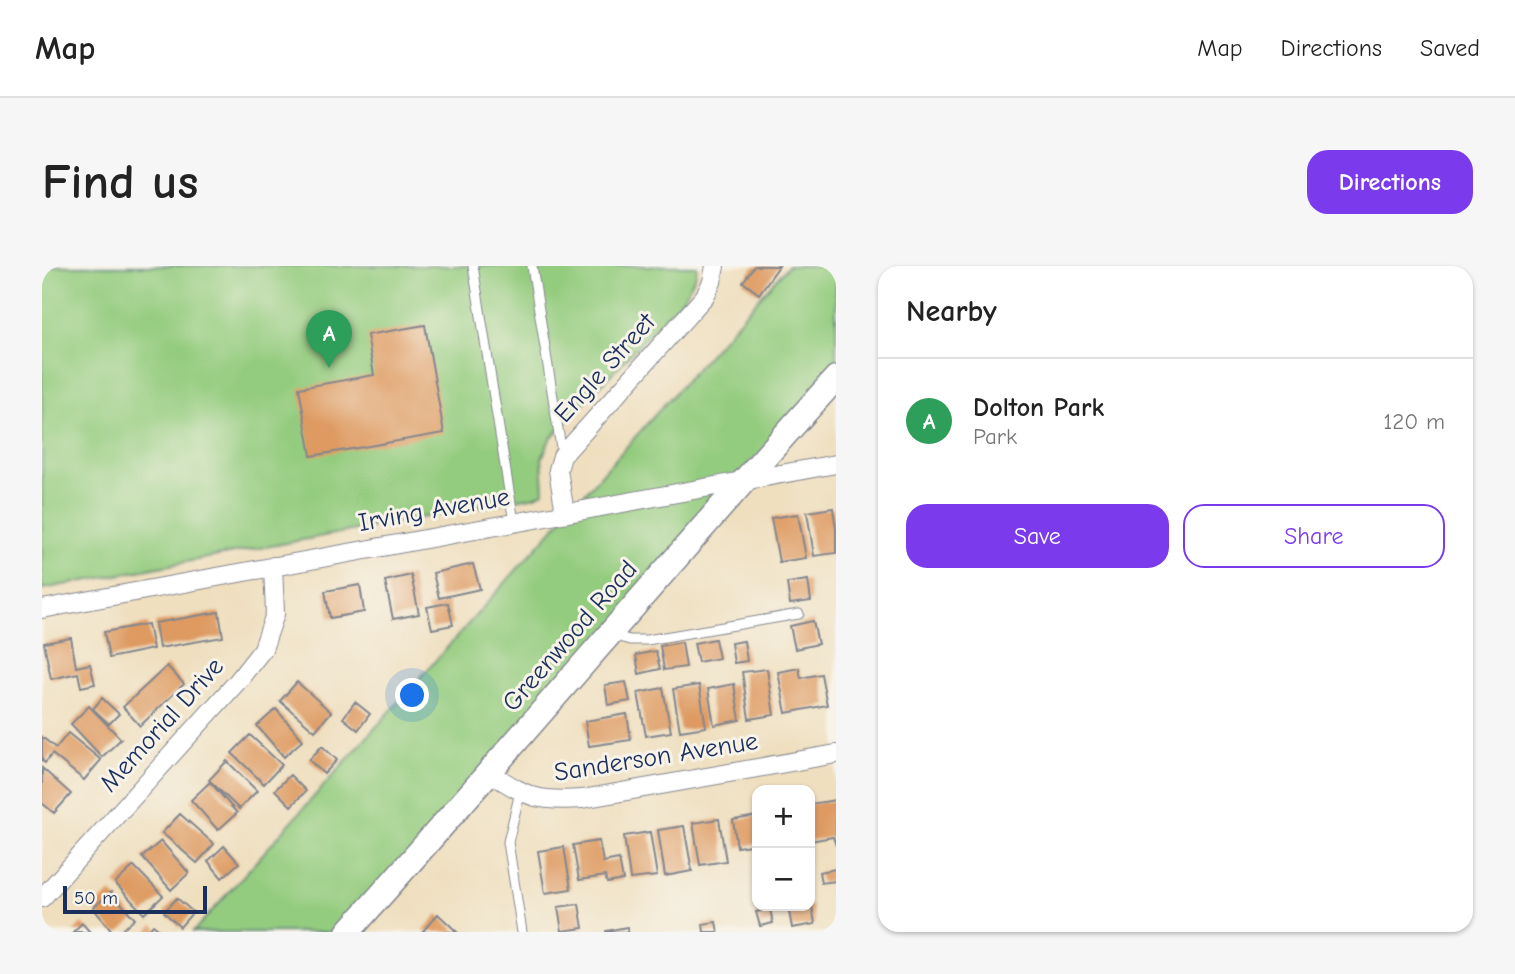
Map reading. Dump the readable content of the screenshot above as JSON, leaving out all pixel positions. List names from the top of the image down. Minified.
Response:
{"streets":{"street":["Engle Street","Irving Avenue","Greenwood Road","Memorial Drive","Sanderson Avenue"]},"crossings":[["Engle Street","Irving Avenue"],["Irving Avenue","Greenwood Road"],["Irving Avenue","Memorial Drive"],["Greenwood Road","Sanderson Avenue"]],"scale_bar":"50 m","page":{"header":"Map","nav":["Map","Directions","Saved"],"buttons":["Directions",["Save","Share"]],"title":"Find us","heading":"Nearby","pins":"A","list":[{"mark":"A","name":"Dolton Park","note":"Park","value":"120 m"}],"map_buttons":["+","−"],"scale":"50 m"}}
